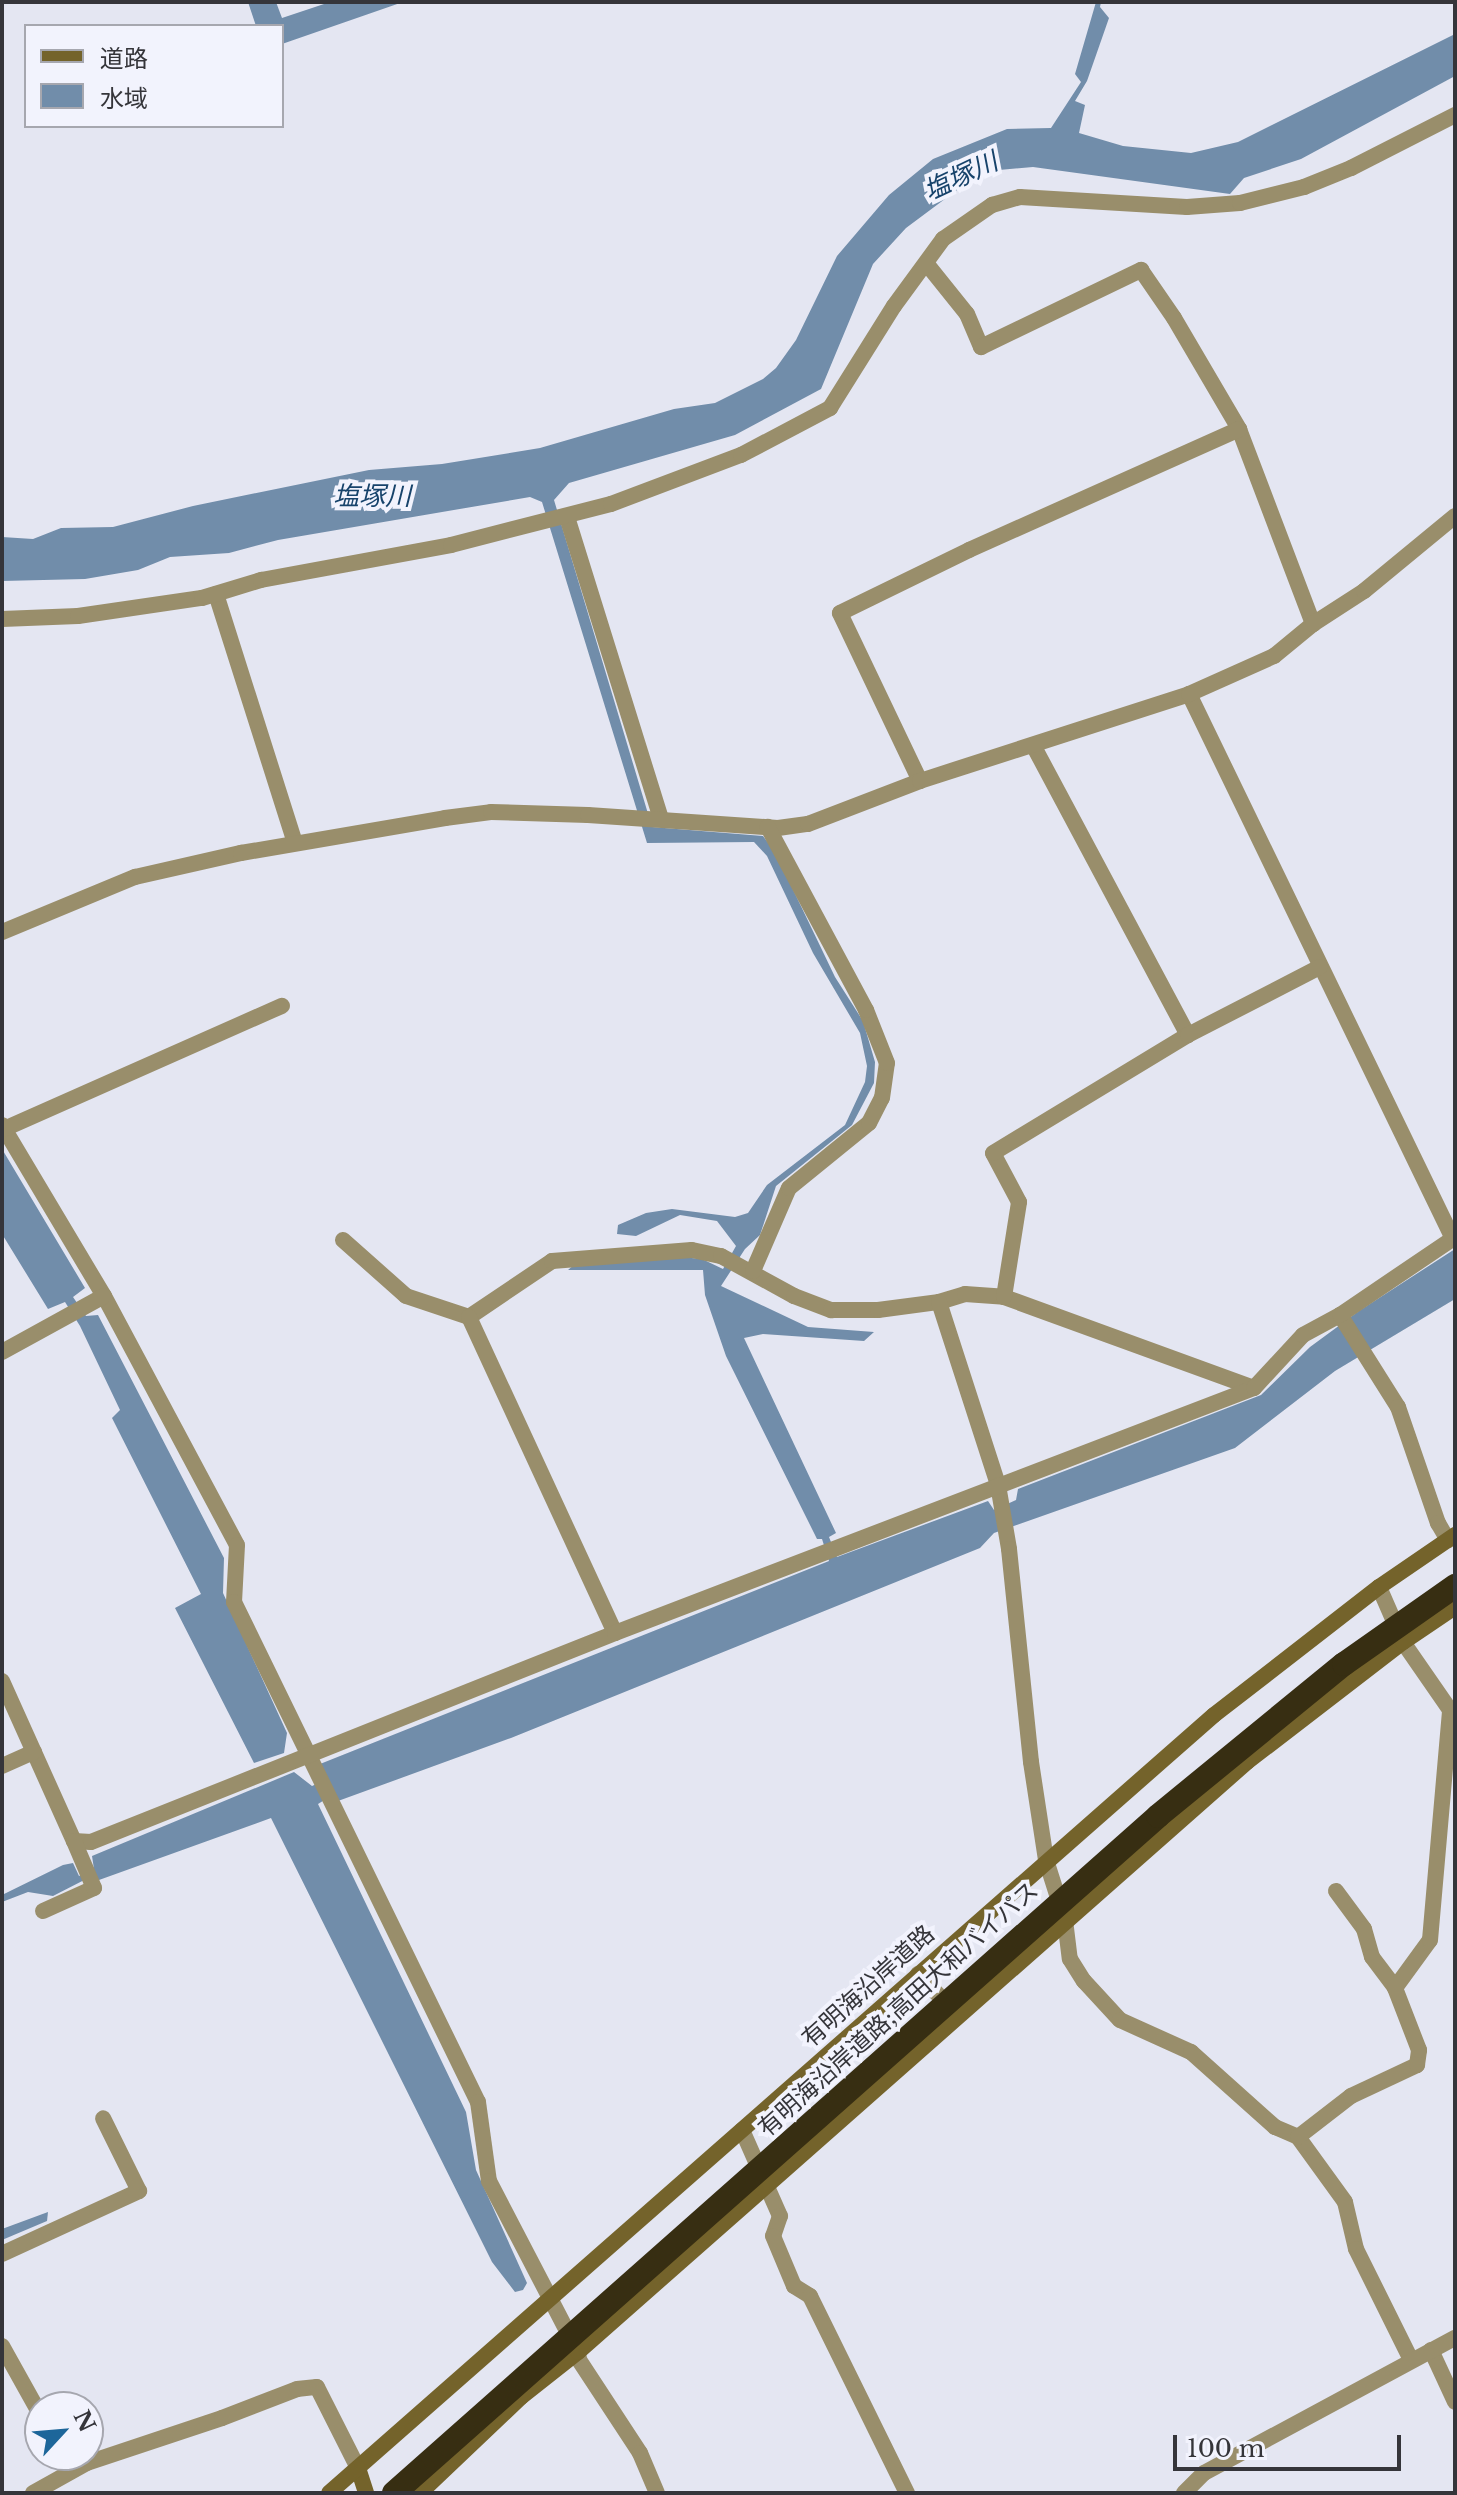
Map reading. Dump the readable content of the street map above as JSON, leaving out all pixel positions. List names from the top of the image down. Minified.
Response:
{"streets":{"highway":["有明海沿岸道路;高田大和バイパス"],"main road":["有明海沿岸道路"]},"water":["塩塚川"],"legend":["道路","水域"],"scale_bar":"100 m","north":"top right"}
